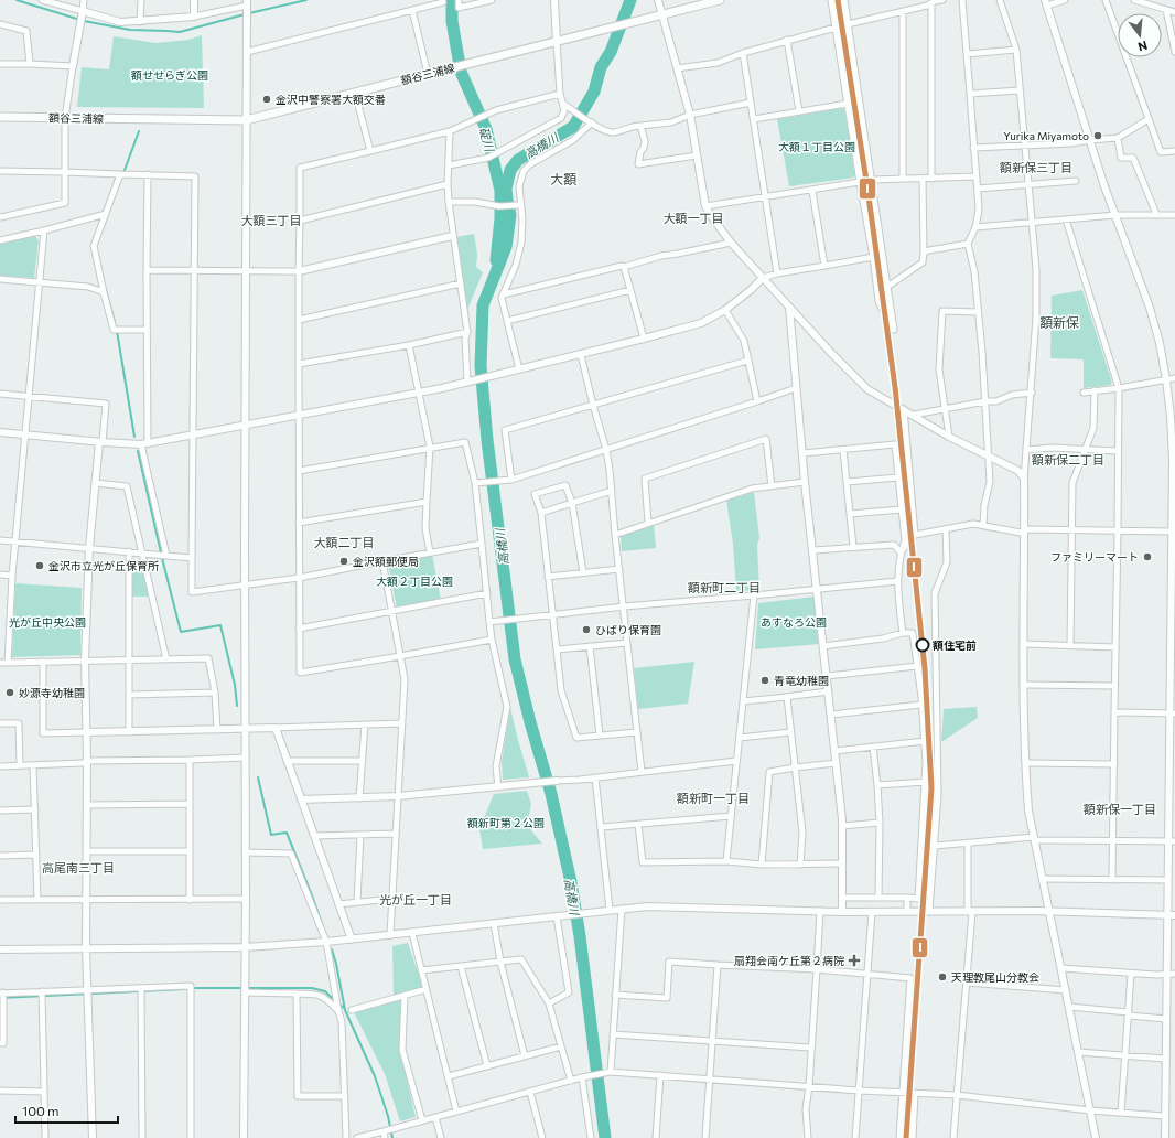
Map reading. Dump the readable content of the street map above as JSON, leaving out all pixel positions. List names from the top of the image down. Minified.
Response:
{"streets":{"main road":["額谷三浦線"]},"districts":["額新保三丁目","大額","大額一丁目","大額三丁目","額新保","額新保二丁目","大額二丁目","額新町二丁目","額新町一丁目","額新保一丁目","高尾南三丁目","光が丘一丁目"],"water":["碇川","高橋川"],"parks":["額せせらぎ公園","大額１丁目公園","大額２丁目公園","光が丘中央公園","あすなろ公園","額新町第２公園"],"places":{"other":["金沢中警察署大額交番","Yurika Miyamoto","ファミリーマート","金沢額郵便局","金沢市立光が丘保育所","ひばり保育園","額住宅前","青竜幼稚園","妙源寺幼稚園","天理教尾山分教会"],"health":["扇翔会南ケ丘第２病院"]},"lines":["transit line I"],"scale_bar":"100 m","north":"bottom"}
